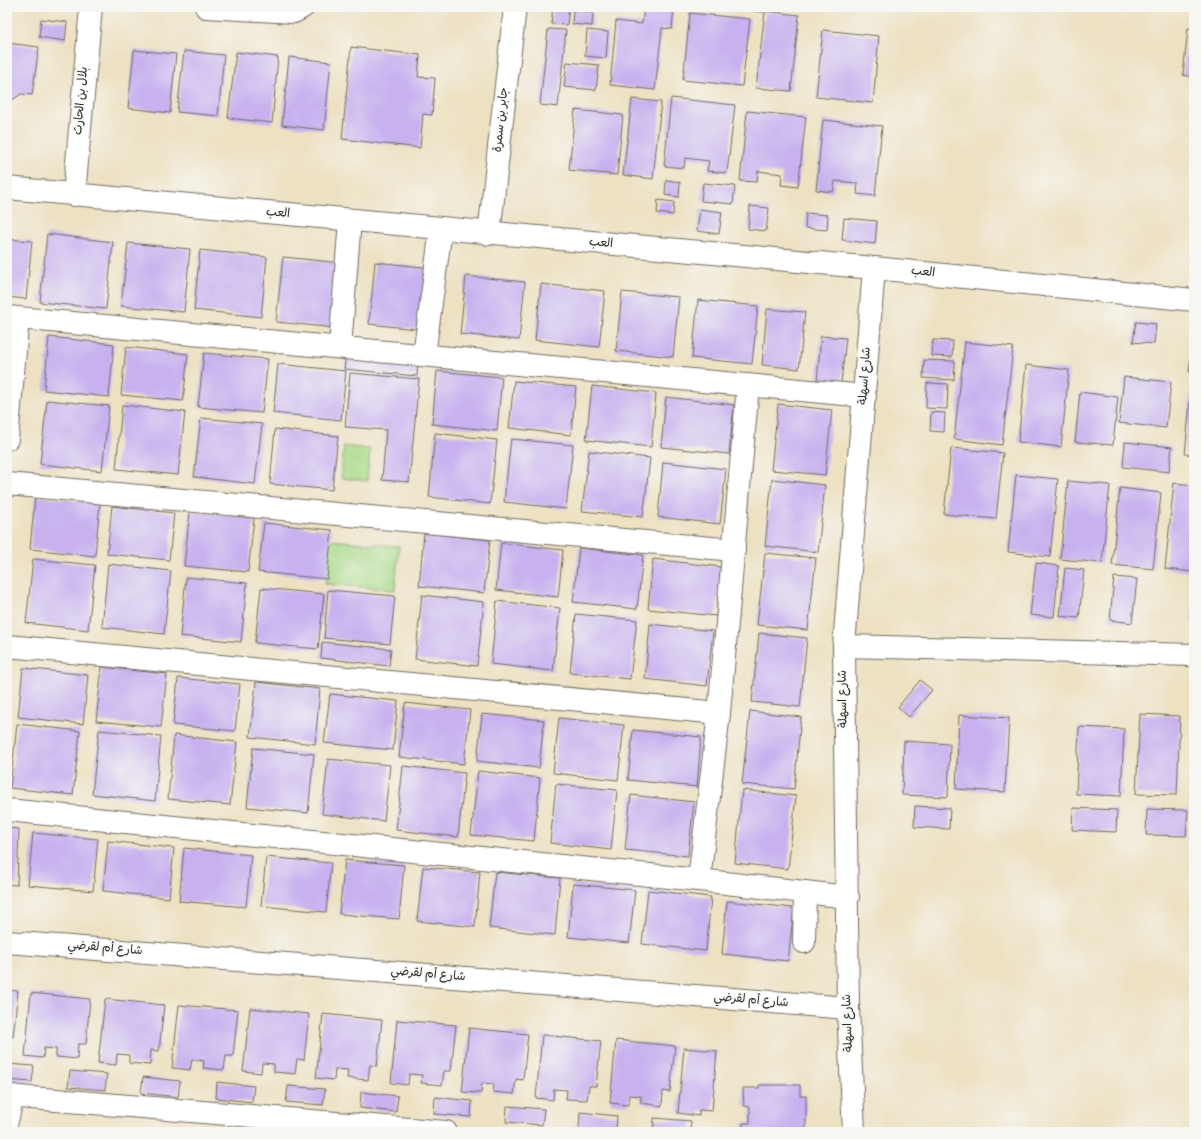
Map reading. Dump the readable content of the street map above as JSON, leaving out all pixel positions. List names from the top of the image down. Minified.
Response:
{"streets":{"street":["بلال بن الحارث","جابر بن سمرة","العب","شارع اسهلة","شارع أم لقرضي"]},"crossings":[["بلال بن الحارث","العب"],["جابر بن سمرة","العب"],["العب","شارع اسهلة"],["شارع اسهلة","شارع أم لقرضي"]]}
